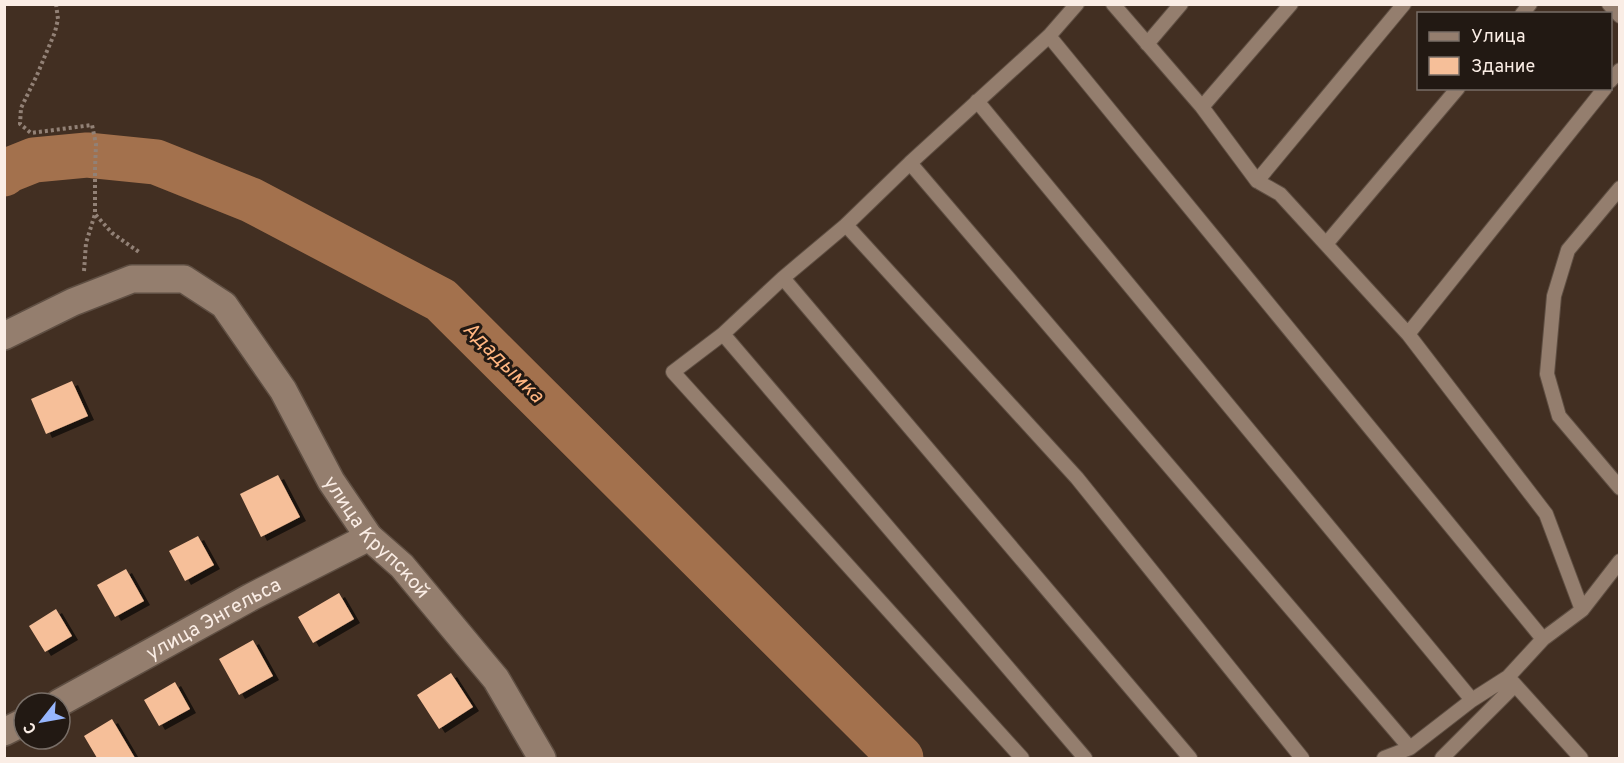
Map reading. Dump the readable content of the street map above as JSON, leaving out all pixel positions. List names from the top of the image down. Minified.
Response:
{"streets":{"street":["улица Крупской","улица Энгельса"]},"crossings":[["улица Крупской","улица Энгельса"]],"water":["Ададымка"],"legend":["Улица","Здание"],"north":"bottom left"}
